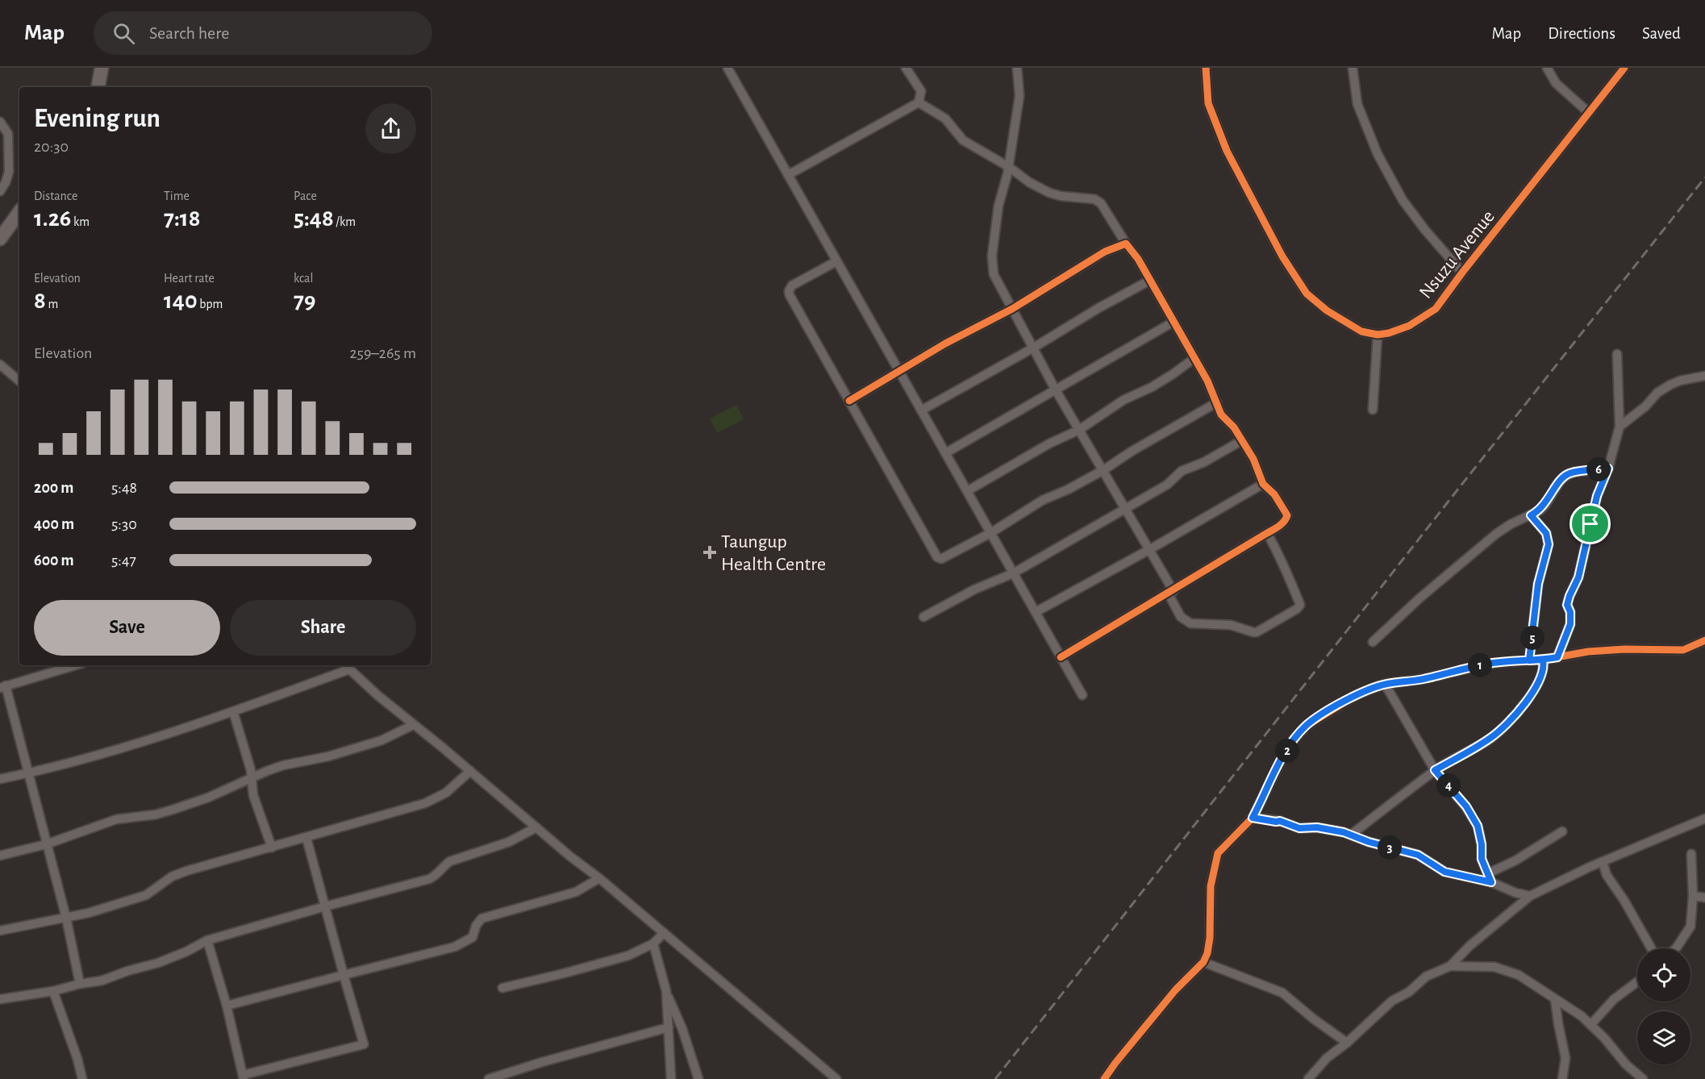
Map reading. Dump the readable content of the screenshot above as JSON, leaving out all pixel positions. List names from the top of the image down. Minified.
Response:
{"streets":{"street":["Nsuzu Avenue"]},"places":{"health":["Taungup Health Centre"]},"page":{"header":"Map","search":"Search here","nav":["Map","Directions","Saved"],"heading":["Evening run","20:30"],"stats":[["Distance","1.26 km"],["Time","7:18"],["Pace","5:48 /km"],["Elevation","8 m"],["Heart rate","140 bpm"],["kcal","79"]],"chart":["Elevation","259–265 m"],"pins":["6","5","1","2","4","3"],"list":[{"name":"200 m","note":"5:48"},{"name":"400 m","note":"5:30"},{"name":"600 m","note":"5:47"}],"buttons":["Save","Share"]}}
